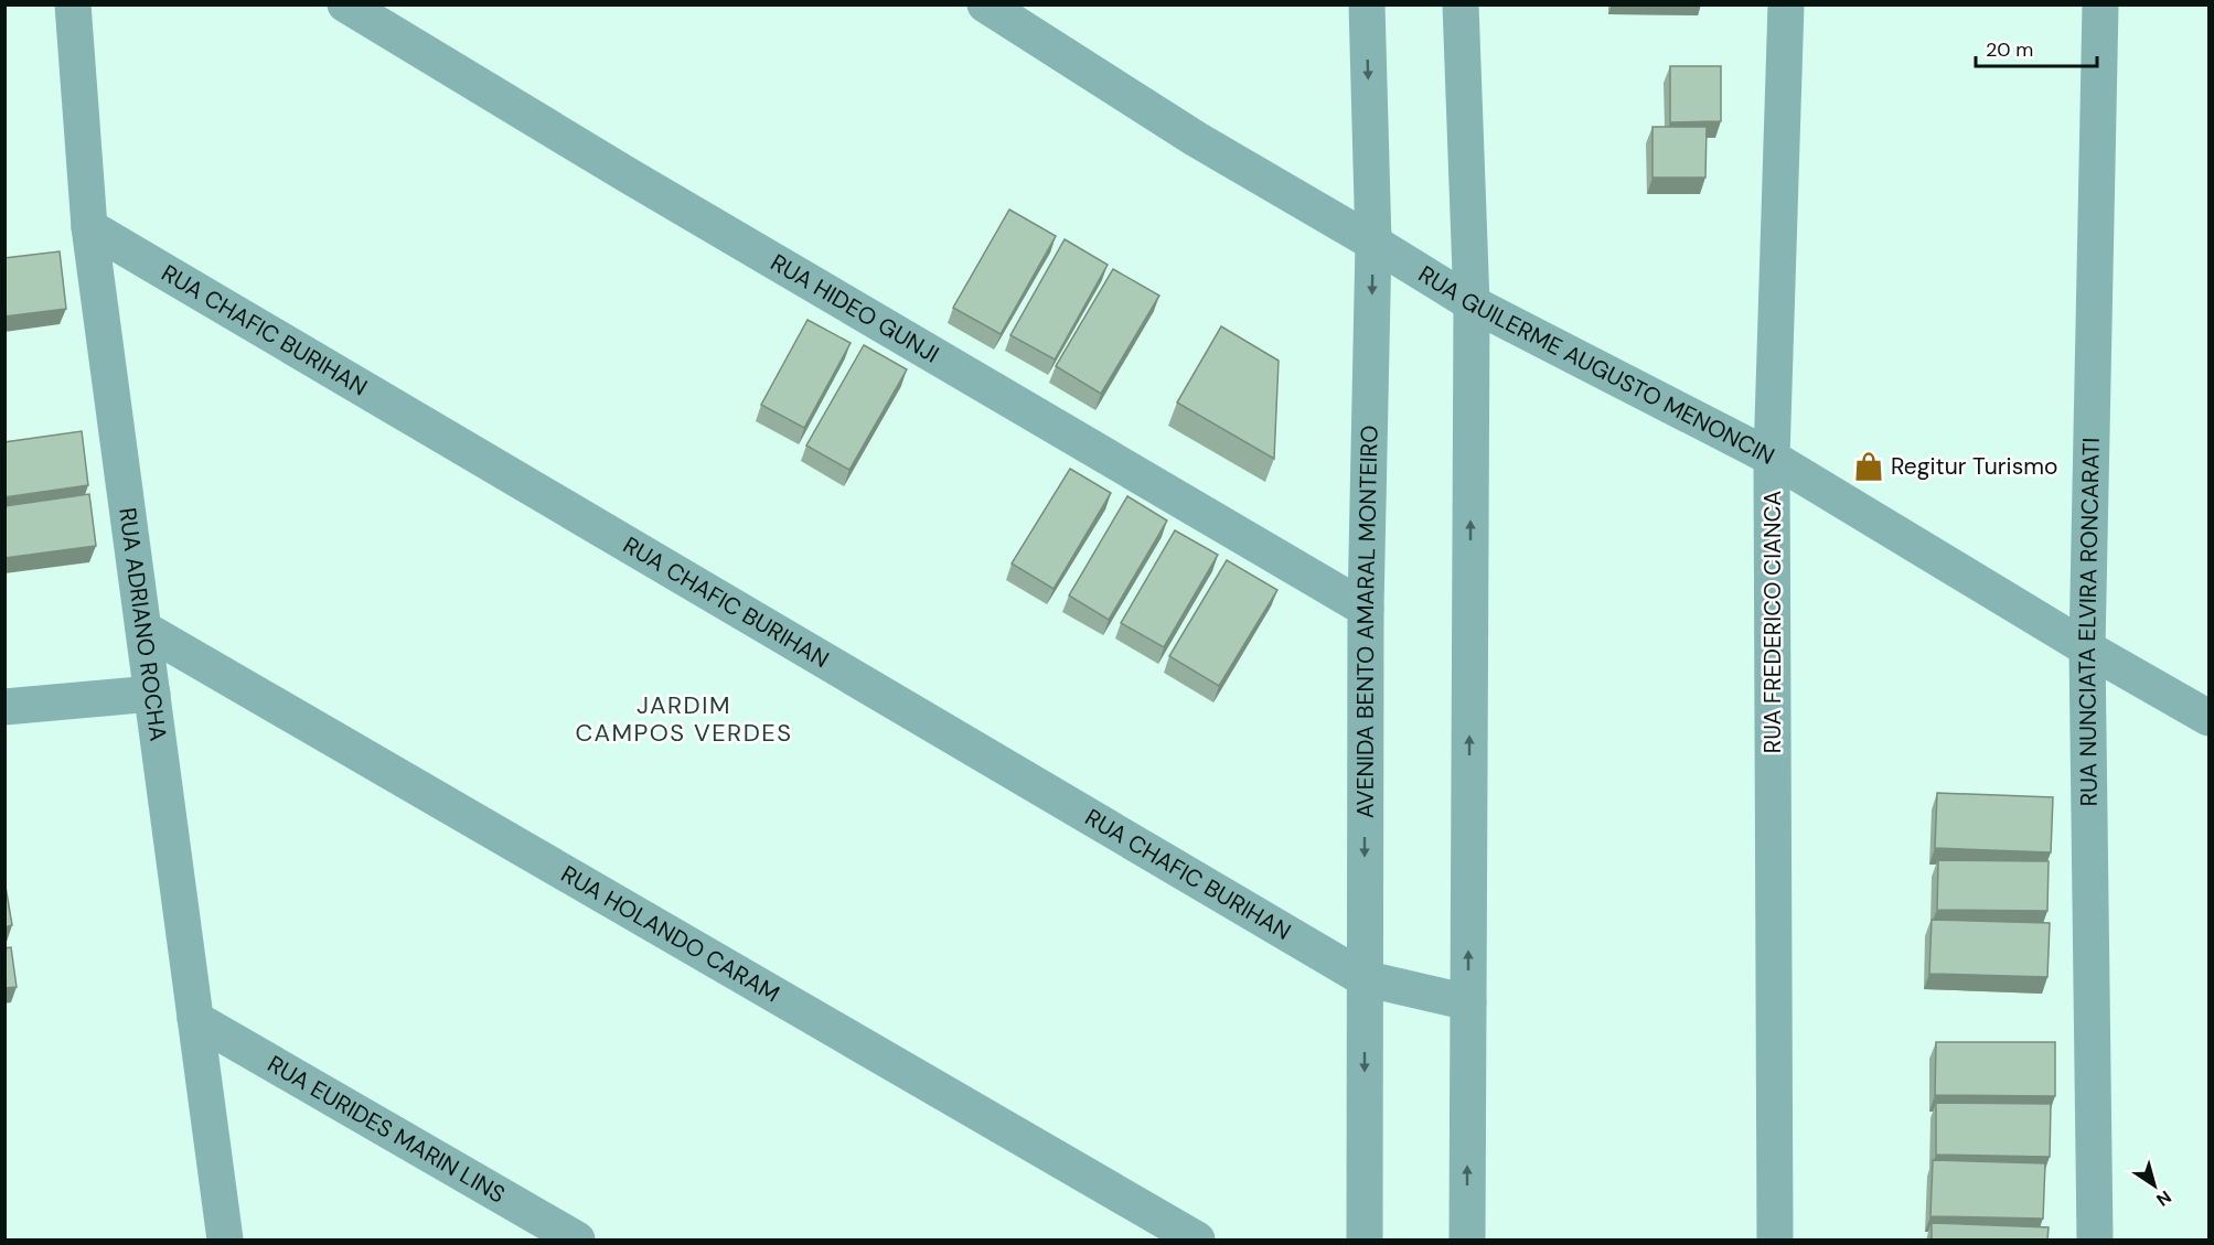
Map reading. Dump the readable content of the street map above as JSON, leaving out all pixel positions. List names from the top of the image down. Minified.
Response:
{"streets":{"street":["RUA HIDEO GUNJI","RUA CHAFIC BURIHAN","RUA GUILERME AUGUSTO MENONCIN","AVENIDA BENTO AMARAL MONTEIRO","RUA FREDERICO CIANCA","RUA NUNCIATA ELVIRA RONCARATI","RUA ADRIANO ROCHA","RUA HOLANDO CARAM","RUA EURIDES MARIN LINS"]},"crossings":[["RUA HIDEO GUNJI","AVENIDA BENTO AMARAL MONTEIRO"],["RUA CHAFIC BURIHAN","AVENIDA BENTO AMARAL MONTEIRO"],["RUA CHAFIC BURIHAN","RUA ADRIANO ROCHA"],["RUA GUILERME AUGUSTO MENONCIN","AVENIDA BENTO AMARAL MONTEIRO"],["RUA GUILERME AUGUSTO MENONCIN","RUA FREDERICO CIANCA"],["RUA GUILERME AUGUSTO MENONCIN","RUA NUNCIATA ELVIRA RONCARATI"],["RUA ADRIANO ROCHA","RUA HOLANDO CARAM"],["RUA ADRIANO ROCHA","RUA EURIDES MARIN LINS"]],"districts":["JARDIM CAMPOS VERDES"],"places":{"shop":["Regitur Turismo"]},"scale_bar":"20 m","north":"bottom right"}
